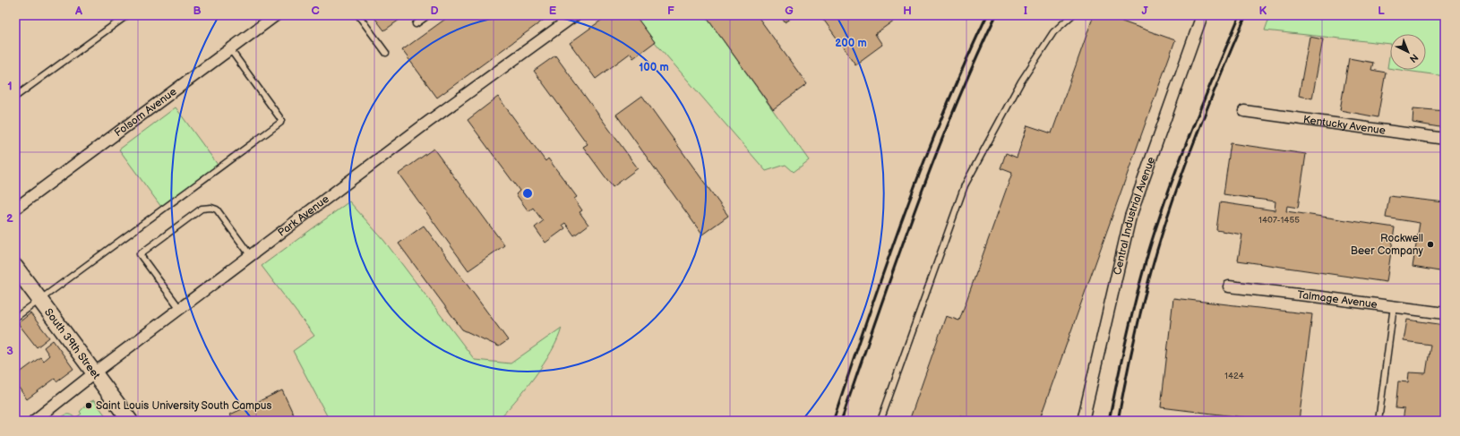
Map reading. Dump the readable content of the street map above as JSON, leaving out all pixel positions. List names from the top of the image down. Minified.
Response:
{"streets":{"street":["Folsom Avenue","Kentucky Avenue","Park Avenue","Central Industrial Avenue","Talmage Avenue","South 39th Street"]},"crossings":[["Park Avenue","South 39th Street"]],"places":["Rockwell Beer Company","Saint Louis University South Campus"],"house_numbers":["1407-1455","1424"],"north":"bottom right","grid":{"columns":["A","B","C","D","E","F","G","H","I","J","K","L"],"rows":["1","2","3"]},"rings":["200 m","100 m"]}
